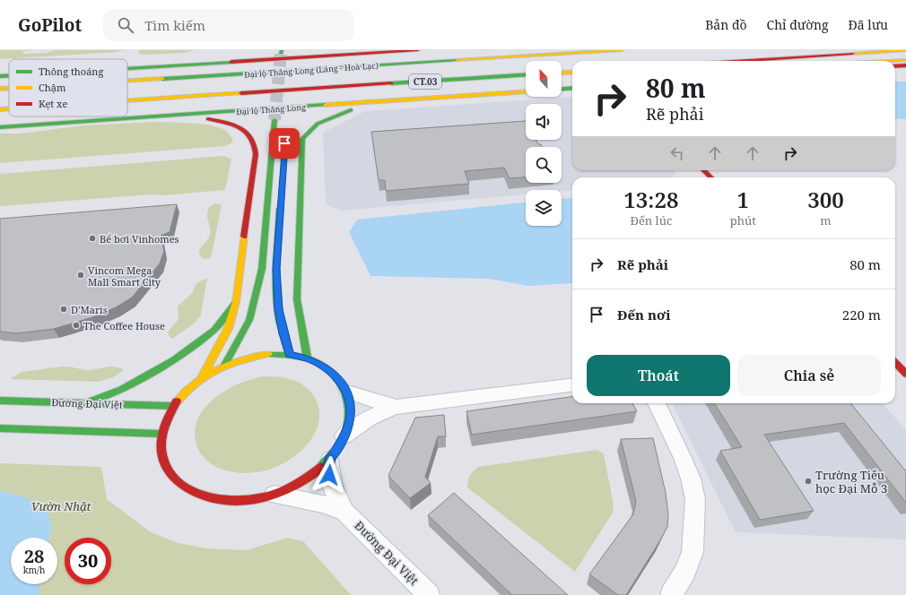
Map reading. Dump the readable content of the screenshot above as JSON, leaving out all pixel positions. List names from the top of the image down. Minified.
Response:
{"streets":{"main road":["Đại lộ Thăng Long (Láng - Hoà Lạc)","CT.03","Đại lộ Thăng Long","Đường Đại Việt"]},"parks":["Vườn Nhật"],"places":["Bể bơi Vinhomes","Vincom Mega Mall Smart City","D'Maris","The Coffee House","Trường Tiểu học Đại Mỗ 3"],"legend":["Thông thoáng","Chậm","Kẹt xe"],"north":"top","page":{"header":"GoPilot","search":"Tìm kiếm","nav":["Bản đồ","Chỉ đường","Đã lưu"],"turn":["80 m","Rẽ phải"],"eta":["13:28","Đến lúc","1","phút","300","m"],"list":[{"name":"Rẽ phải","value":"80 m"},{"name":"Đến nơi","value":"220 m"}],"buttons":["Thoát","Chia sẻ"],"speed":"28 km/h","limit":"30"}}
